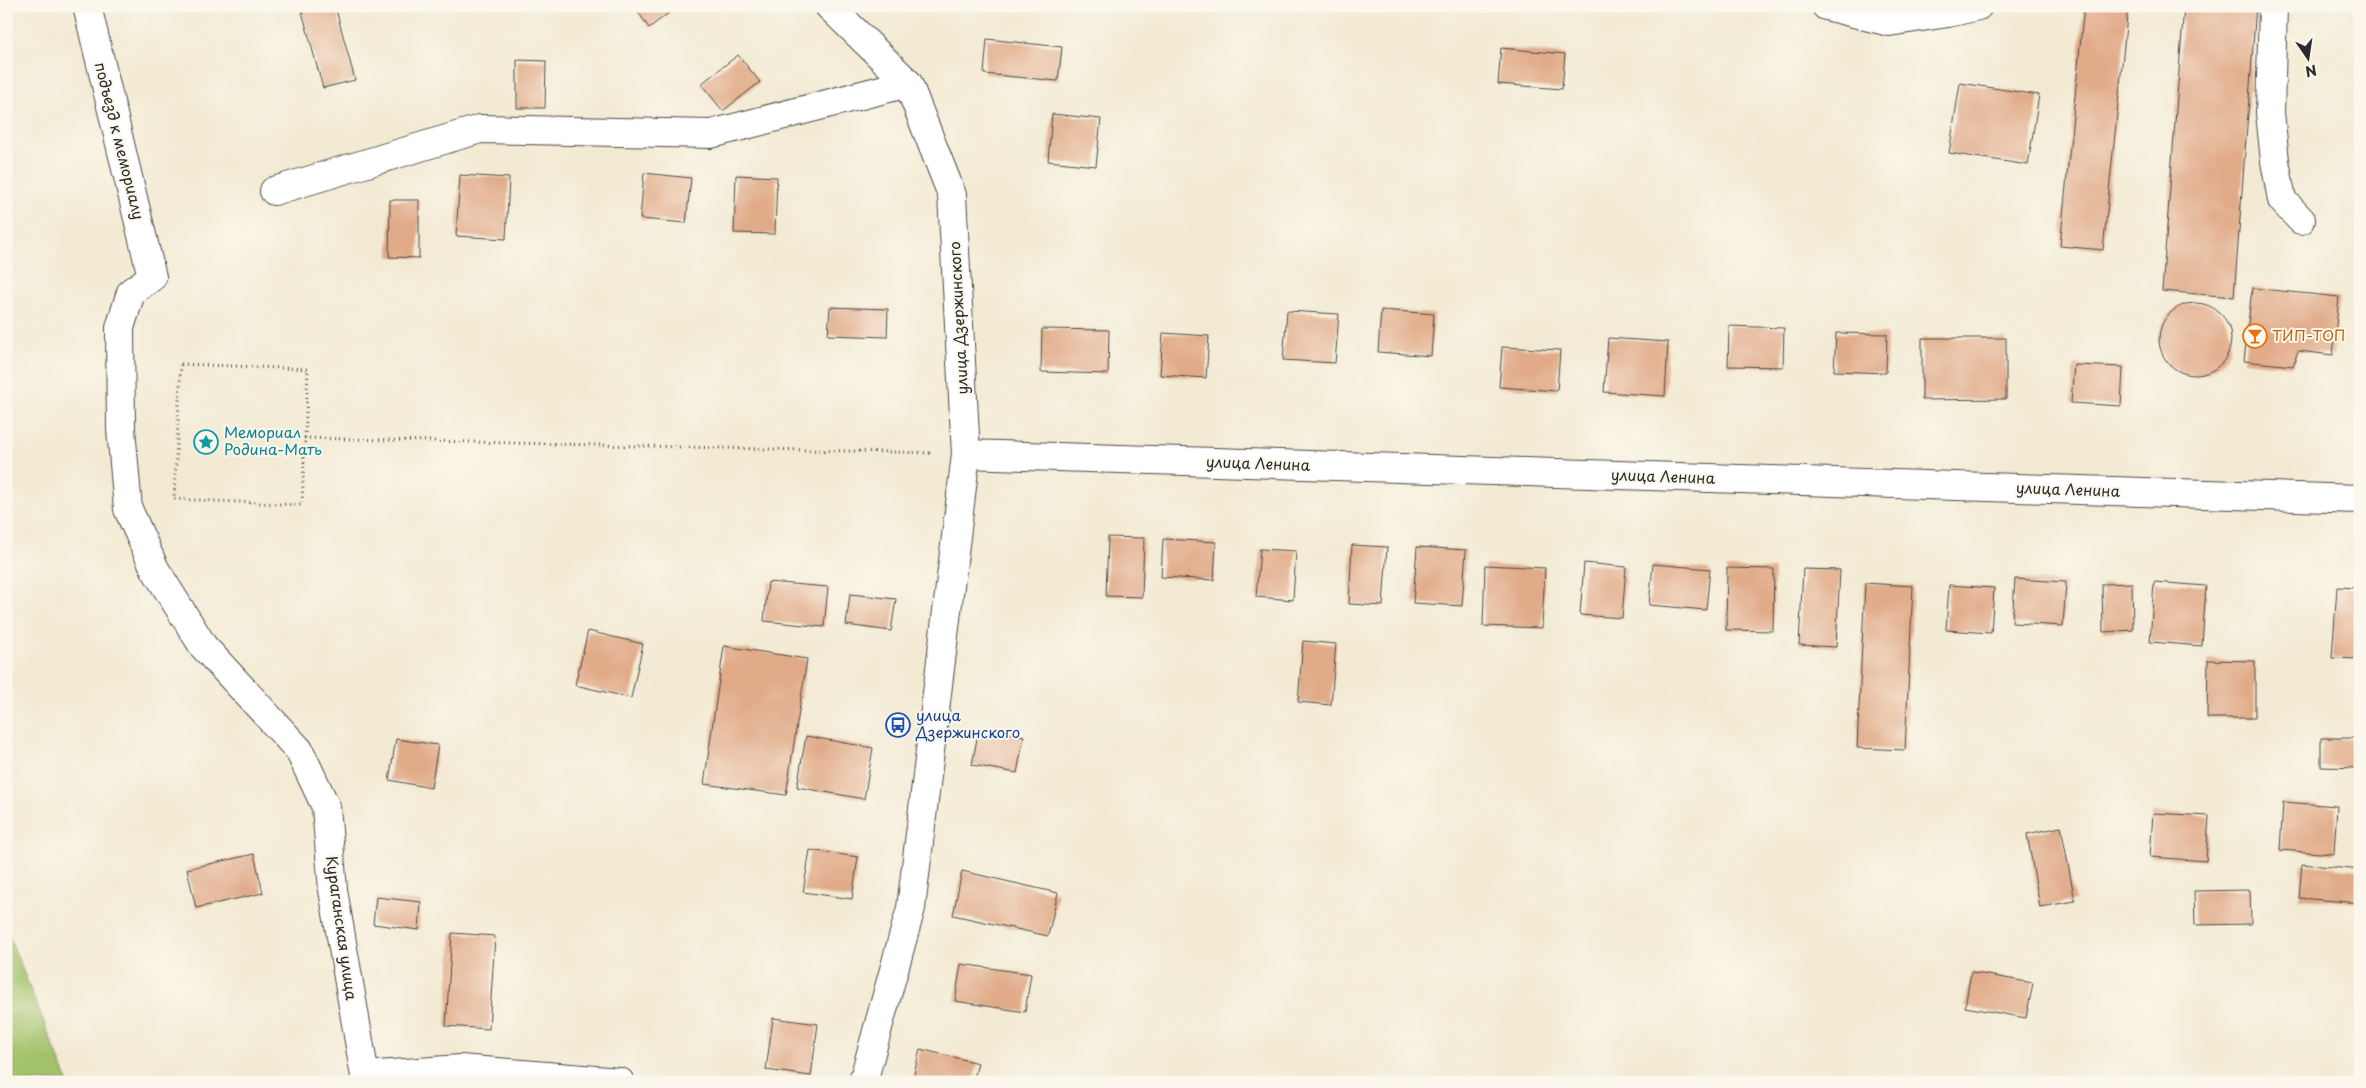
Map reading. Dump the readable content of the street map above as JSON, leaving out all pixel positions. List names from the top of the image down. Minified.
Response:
{"streets":{"street":["подъезд к мемориалу","улица Дзержинского","улица Ленина","Кураганская улица"]},"crossings":[["подъезд к мемориалу","Кураганская улица"],["улица Дзержинского","улица Ленина"]],"places":{"bar":["ТИП-ТОП"],"place":["Мемориал Родина-Мать"],"bus stop":["улица Дзержинского"]},"north":"bottom"}
